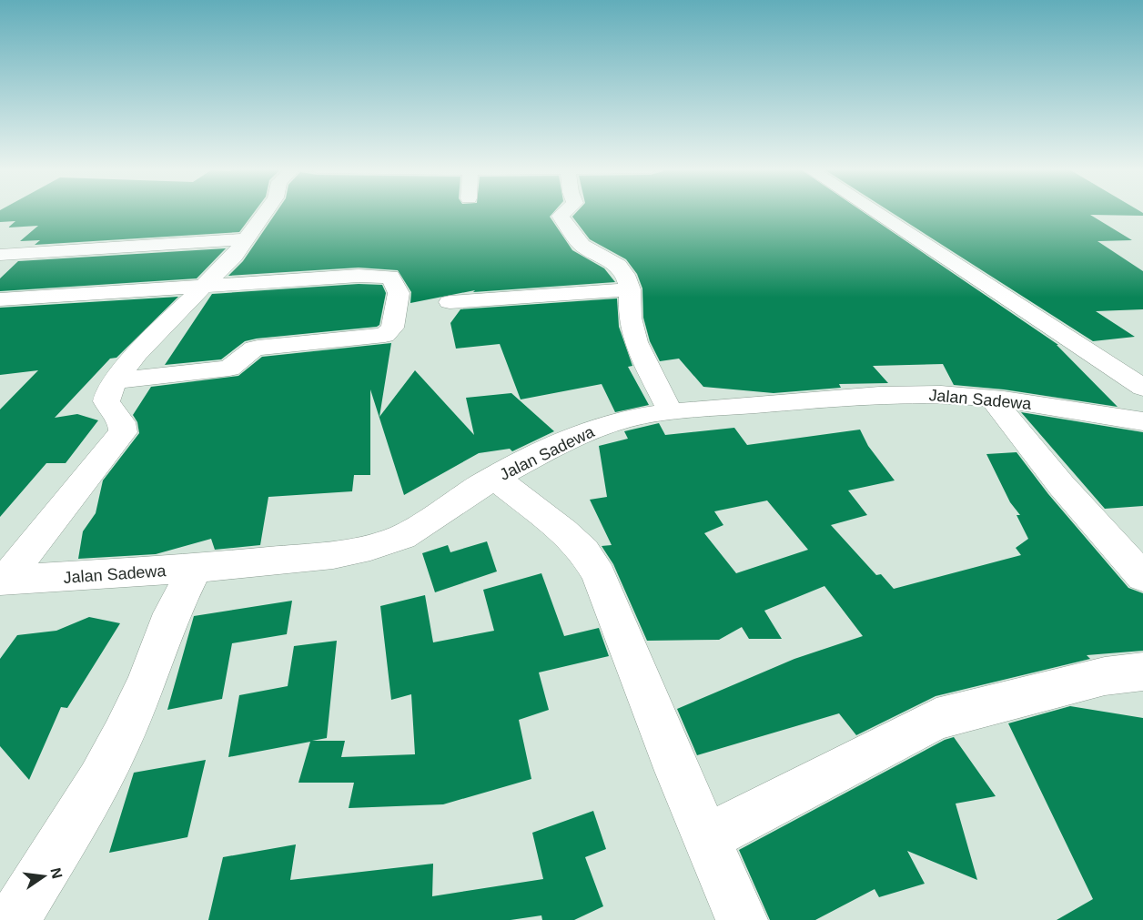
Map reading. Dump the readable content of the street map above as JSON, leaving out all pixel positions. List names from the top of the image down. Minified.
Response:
{"streets":{"street":["Jalan Sadewa"]},"north":"right"}
